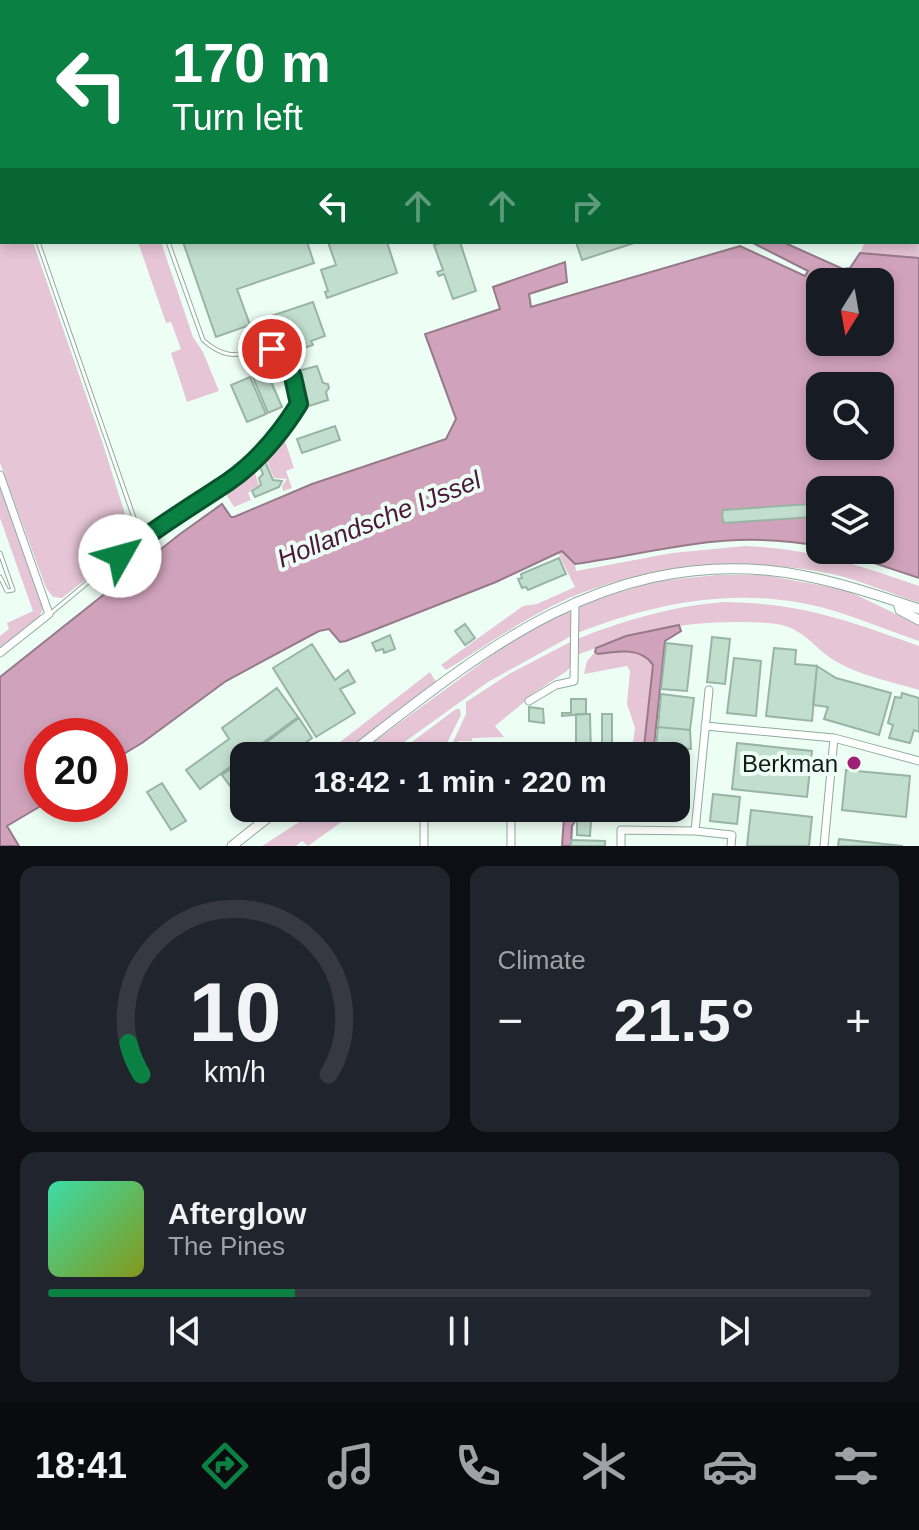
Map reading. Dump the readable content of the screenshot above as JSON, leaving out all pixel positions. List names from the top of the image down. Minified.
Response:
{"water":["Hollandsche IJssel"],"places":["Berkman"],"north":"bottom","page":{"turn":["170 m","Turn left"],"limit":"20","trip":"18:42 · 1 min · 220 m","tile":"Climate","heat":["−","21.5°","+"],"song":["Afterglow","The Pines"],"tabs":"18:41","gauge":["10","km/h"]}}
